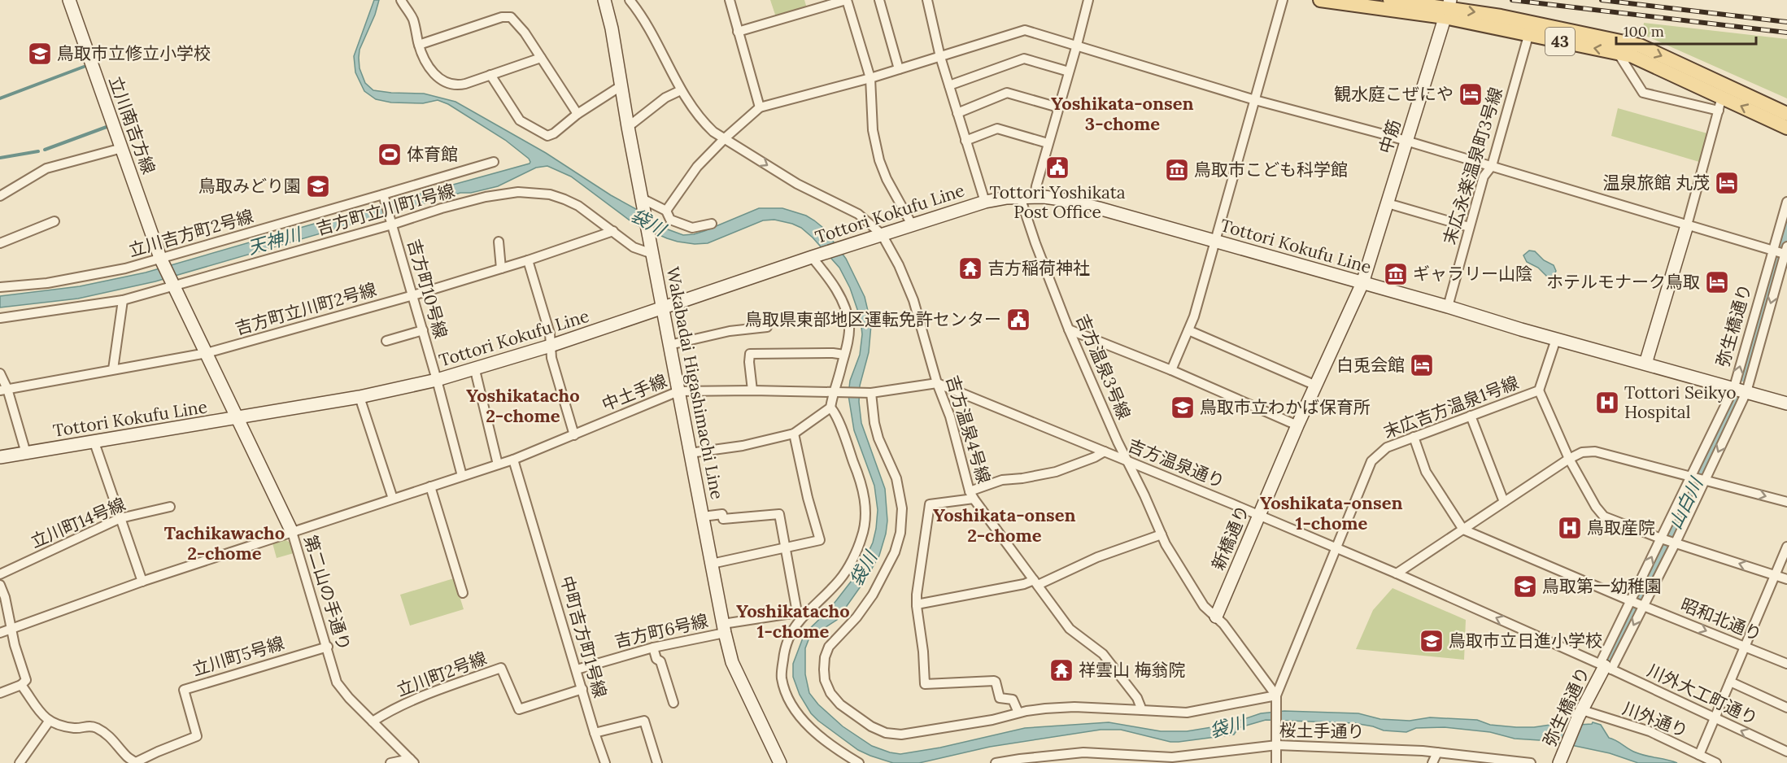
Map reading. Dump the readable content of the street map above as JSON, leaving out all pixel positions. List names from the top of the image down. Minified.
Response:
{"streets":{"main road":["43","立川南吉方線","中筋","Tottori Kokufu Line","弥生橋通り","Wakabadai Higashimachi Line","新橋通り"],"street":["末広永楽温泉町3号線","吉方町立川町1号線","立川吉方町2号線","吉方町10号線","吉方町立川町2号線","吉方温泉3号線","中土手線","末広吉方温泉1号線","吉方温泉4号線","吉方温泉通り","立川町14号線","第二山の手通り","昭和北通り","吉方町6号線","中町吉方町1号線","立川町5号線","立川町2号線","川外大工町通り","川外通り","桜土手通り"]},"crossings":[["43","中筋"],["43","末広永楽温泉町3号線"],["立川南吉方線","吉方町立川町1号線"],["立川南吉方線","立川吉方町2号線"],["中筋","Tottori Kokufu Line"],["中筋","新橋通り"],["末広永楽温泉町3号線","Tottori Kokufu Line"],["吉方町立川町1号線","吉方町10号線"],["吉方町立川町1号線","吉方町立川町2号線"],["吉方町立川町1号線","Wakabadai Higashimachi Line"],["Tottori Kokufu Line","吉方町10号線"],["Tottori Kokufu Line","弥生橋通り"],["Tottori Kokufu Line","吉方温泉3号線"],["Tottori Kokufu Line","Wakabadai Higashimachi Line"],["Tottori Kokufu Line","末広吉方温泉1号線"],["Tottori Kokufu Line","吉方温泉4号線"],["Tottori Kokufu Line","新橋通り"],["立川吉方町2号線","吉方町10号線"],["吉方町10号線","吉方町立川町2号線"],["吉方町10号線","中土手線"],["弥生橋通り","吉方温泉通り"],["弥生橋通り","昭和北通り"],["弥生橋通り","川外大工町通り"],["弥生橋通り","川外通り"],["吉方温泉3号線","吉方温泉通り"],["吉方温泉3号線","新橋通り"],["Wakabadai Higashimachi Line","中土手線"],["Wakabadai Higashimachi Line","吉方町6号線"],["中土手線","第二山の手通り"],["中土手線","中町吉方町1号線"],["末広吉方温泉1号線","吉方温泉通り"],["吉方温泉4号線","吉方温泉通り"],["吉方温泉通り","新橋通り"],["吉方温泉通り","川外大工町通り"],["第二山の手通り","立川町5号線"],["第二山の手通り","立川町2号線"],["吉方町6号線","中町吉方町1号線"],["中町吉方町1号線","立川町2号線"]],"districts":["Yoshikata-onsen 3-chome","Yoshikatacho 2-chome","Yoshikata-onsen 1-chome","Yoshikata-onsen 2-chome","Tachikawacho 2-chome","Yoshikatacho 1-chome"],"water":["袋川","天神川","山白川"],"places":{"school or university":["鳥取市立修立小学校","鳥取みどり園","鳥取市立わかば保育所","鳥取第一幼稚園","鳥取市立日進小学校"],"hotel":["観水庭こぜにや","温泉旅館 丸茂","ホテルモナーク鳥取","白兎会館"],"sports":["体育館"],"public building":["Tottori Yoshikata Post Office","鳥取県東部地区運転免許センター"],"museum":["鳥取市こども科学館","ギャラリー山陰"],"temple":["吉方稲荷神社","祥雲山 梅翁院"],"hospital":["Tottori Seikyo Hospital","鳥取産院"]},"scale_bar":"100 m"}
